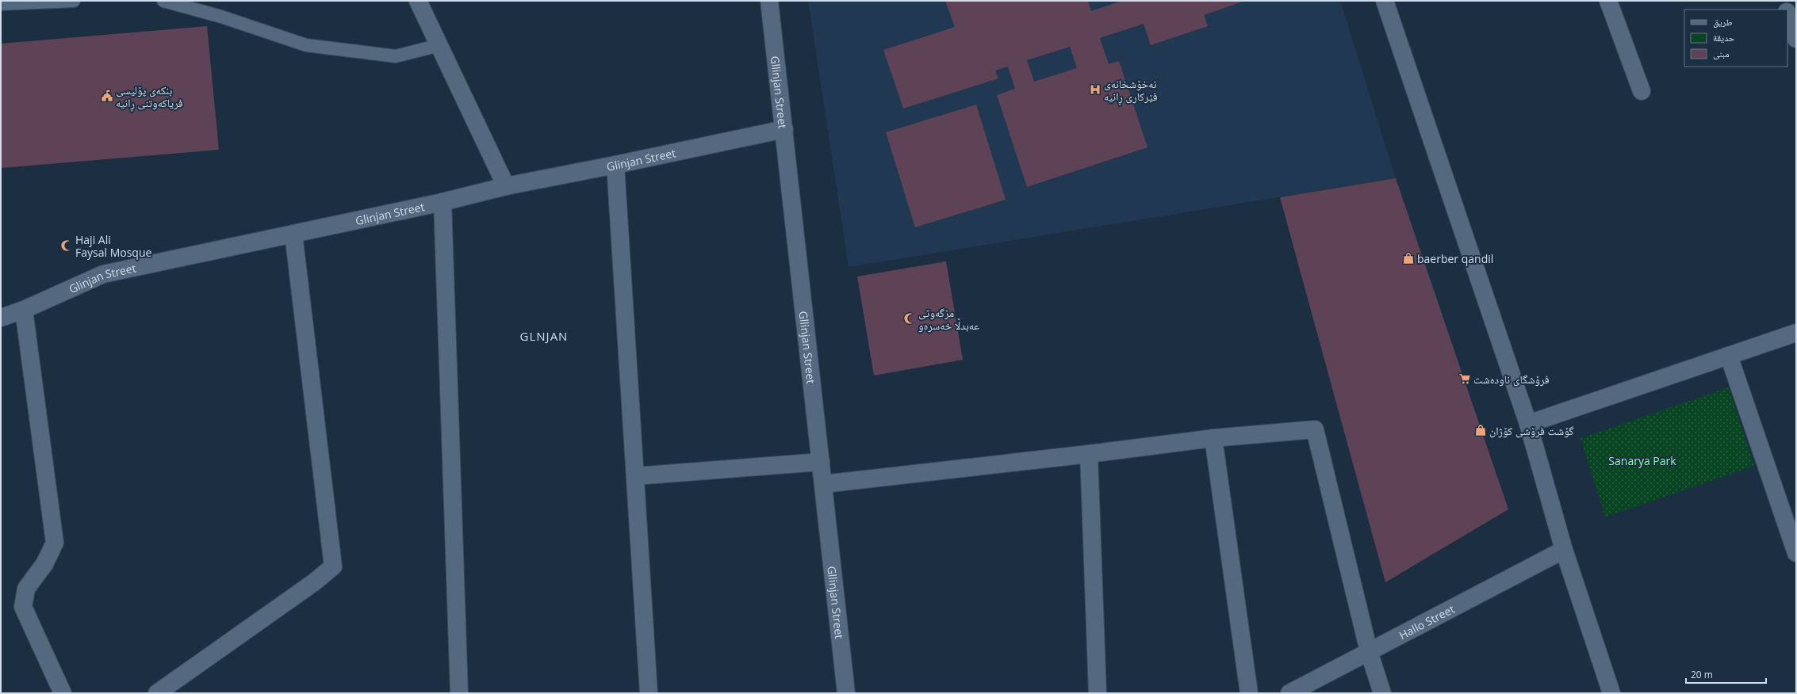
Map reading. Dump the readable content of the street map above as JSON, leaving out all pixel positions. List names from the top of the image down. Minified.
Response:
{"streets":{"street":["Gllinjan Street","Glinjan Street","Hallo Street"]},"crossings":[["Gllinjan Street","Glinjan Street"]],"districts":["GLNJAN"],"parks":["Sanarya Park"],"places":{"hospital":["نەخۆشخانەی فێرکاری ڕانیە"],"public building":["بنکەی پۆلیسی فریاکەوتنی ڕانیە"],"mosque":["Haji Ali Faysal Mosque","مزگەوتی عەبدڵا خەسرەو"],"shop":["baerber qandil","گۆشت فرۆشی کۆژان"],"supermarket":["فرۆشگای ناوده‌شت"]},"legend":["طريق","حديقة","مبنى"],"scale_bar":"20 m"}
